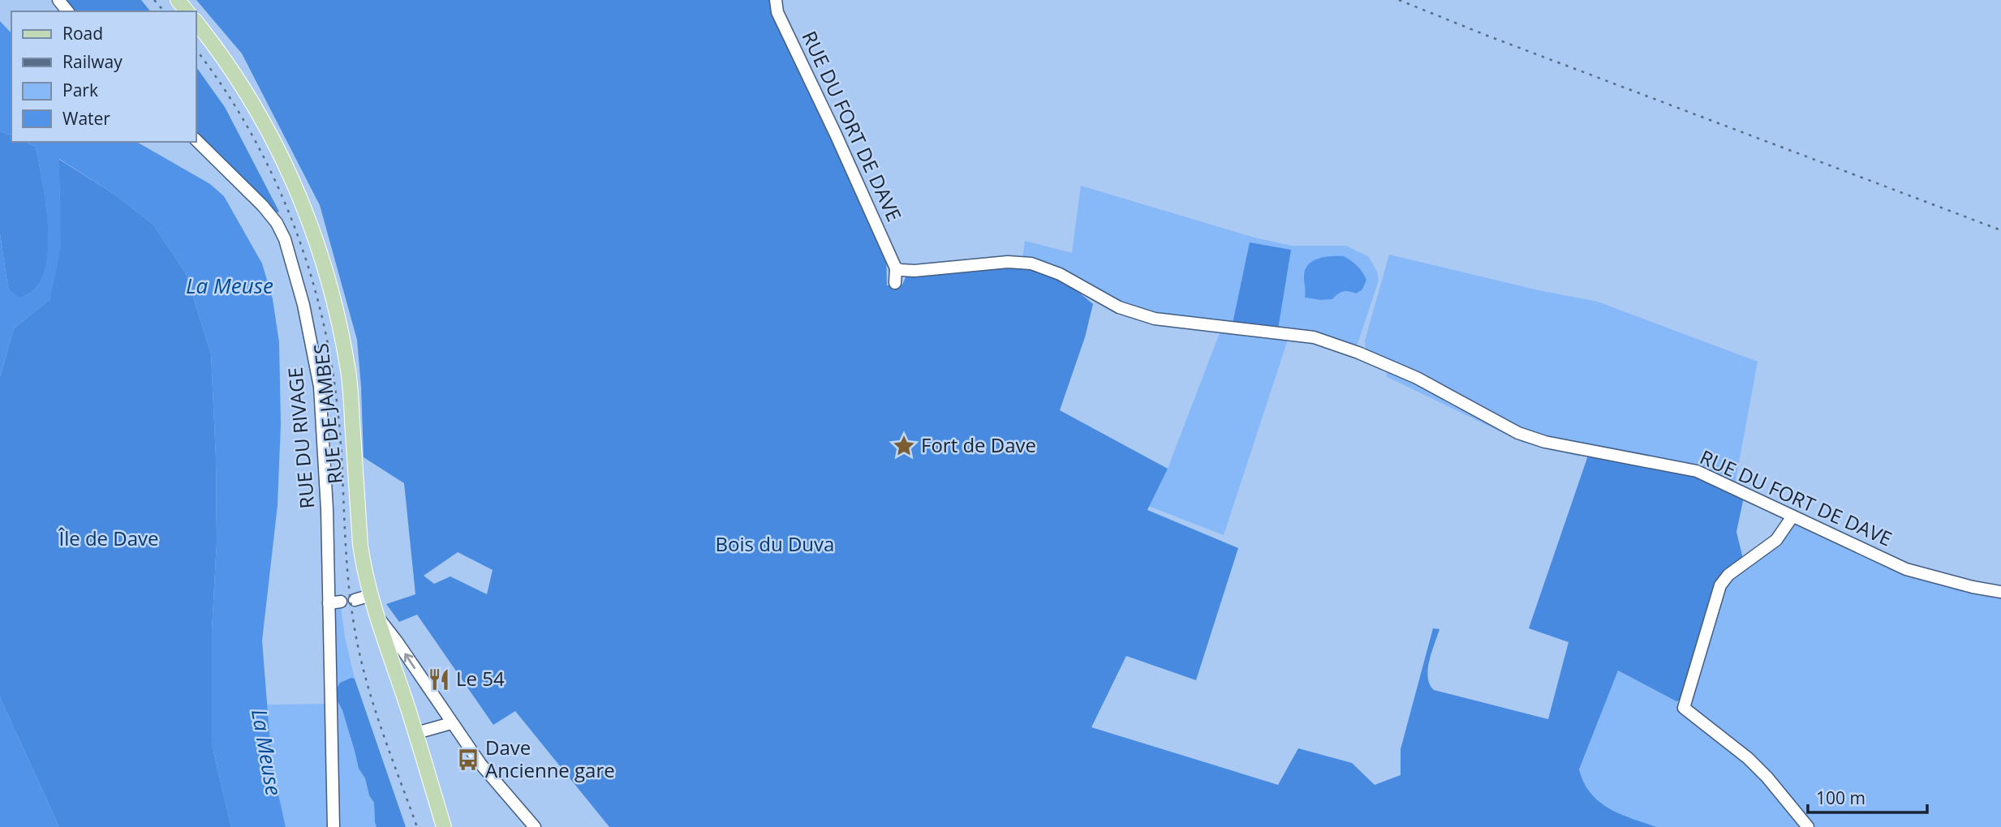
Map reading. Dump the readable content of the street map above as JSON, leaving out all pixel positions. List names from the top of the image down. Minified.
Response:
{"streets":{"main road":["RUE DE JAMBES"],"street":["RUE DU FORT DE DAVE","RUE DU RIVAGE"]},"water":["La Meuse"],"parks":["Île de Dave","Bois du Duva"],"places":{"place":["Fort de Dave"],"restaurant":["Le 54"],"bus stop":["Dave Ancienne gare"]},"legend":["Road","Railway","Park","Water"],"scale_bar":"100 m"}
